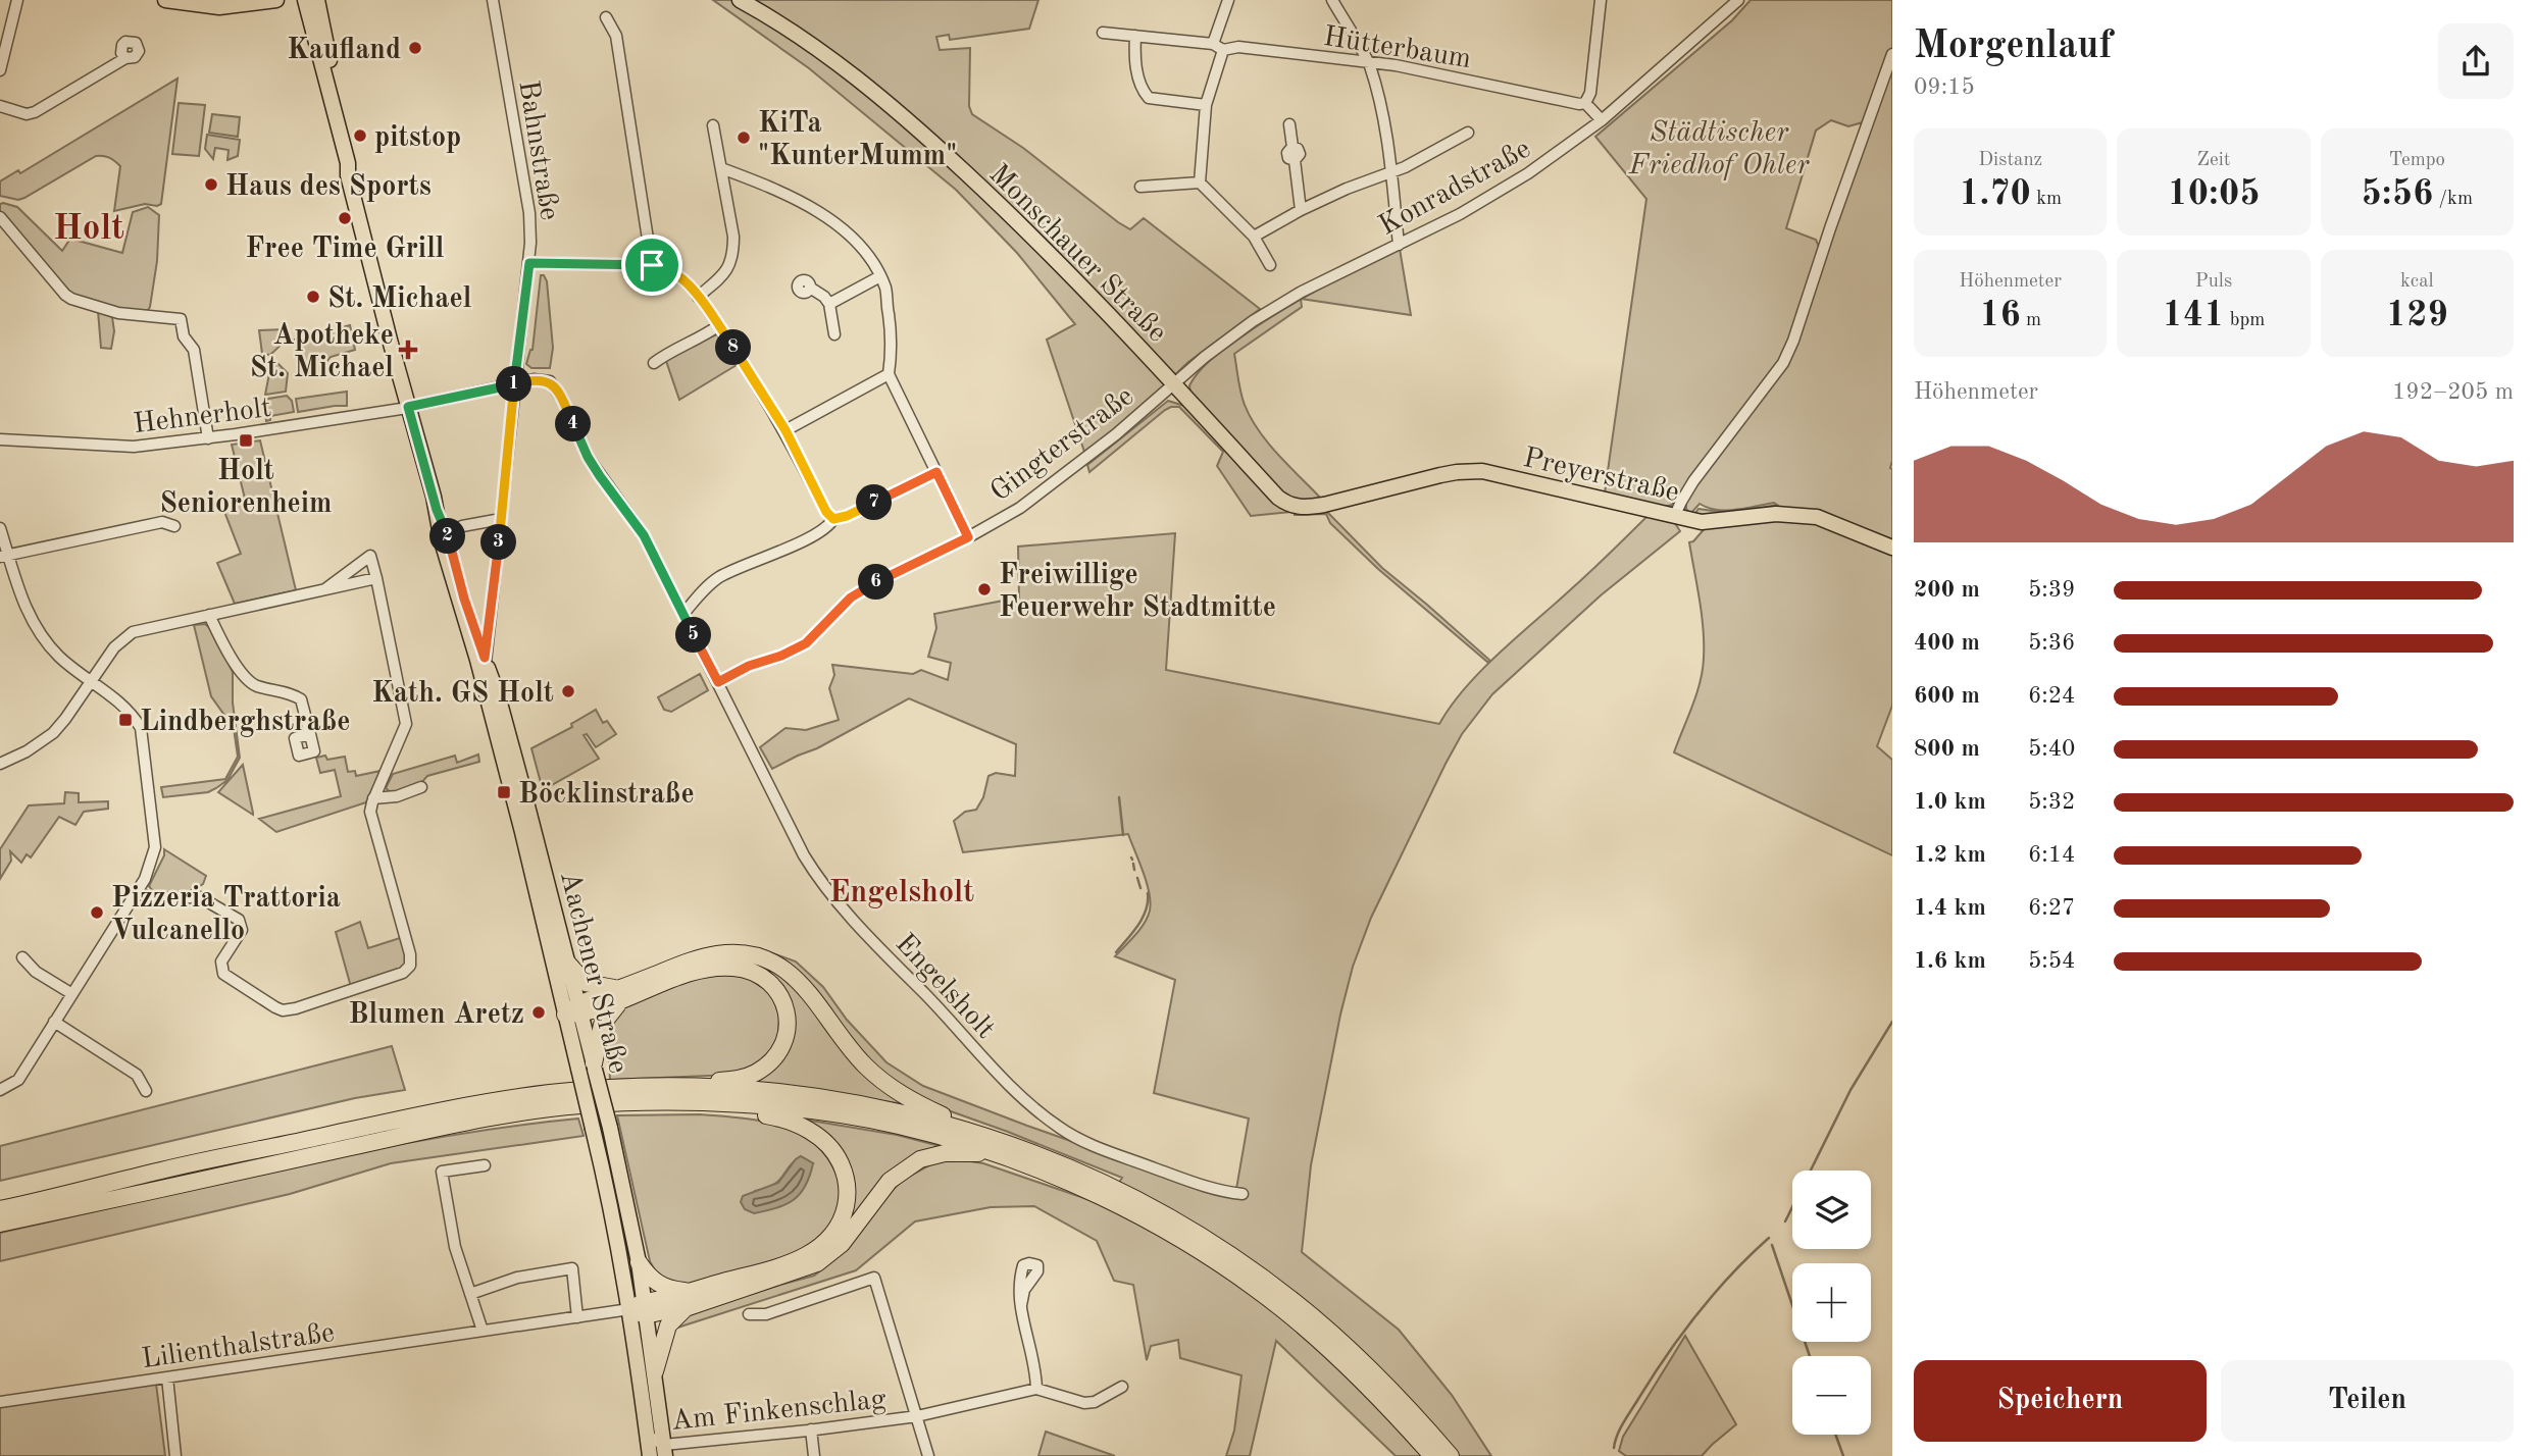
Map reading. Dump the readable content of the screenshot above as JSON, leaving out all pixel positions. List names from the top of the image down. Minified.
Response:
{"streets":{"main road":["Monschauer Straße","Preyerstraße","Aachener Straße"],"street":["Hütterbaum","Bahnstraße","Konradstraße","Hehnerholt","Gingterstraße","Engelsholt","Lilienthalstraße","Am Finkenschlag"]},"crossings":[["Bahnstraße","Aachener Straße"],["Bahnstraße","Engelsholt"],["Konradstraße","Monschauer Straße"],["Konradstraße","Gingterstraße"],["Monschauer Straße","Gingterstraße"],["Monschauer Straße","Preyerstraße"],["Hehnerholt","Aachener Straße"],["Hehnerholt","Engelsholt"],["Gingterstraße","Engelsholt"],["Aachener Straße","Engelsholt"],["Aachener Straße","Lilienthalstraße"],["Aachener Straße","Am Finkenschlag"]],"districts":["Holt","Engelsholt"],"parks":["Städtischer Friedhof Ohler"],"places":{"other":["Kaufland","pitstop","KiTa \"KunterMumm\"","Haus des Sports","Free Time Grill","St. Michael","Freiwillige Feuerwehr Stadtmitte","Kath. GS Holt","Pizzeria Trattoria Vulcanello","Blumen Aretz"],"health":["Apotheke St. Michael"],"transit":["Holt Seniorenheim","Lindberghstraße","Böcklinstraße"]},"page":{"heading":["Morgenlauf","09:15"],"stats":[["Distanz","1.70 km"],["Zeit","10:05"],["Tempo","5:56 /km"],["Höhenmeter","16 m"],["Puls","141 bpm"],["kcal","129"]],"pins":["8","1","4","7","2","3","6","5"],"chart":["Höhenmeter","192–205 m"],"list":[{"name":"200 m","note":"5:39"},{"name":"400 m","note":"5:36"},{"name":"600 m","note":"6:24"},{"name":"800 m","note":"5:40"},{"name":"1.0 km","note":"5:32"},{"name":"1.2 km","note":"6:14"},{"name":"1.4 km","note":"6:27"},{"name":"1.6 km","note":"5:54"}],"map_buttons":["+","−"],"buttons":["Speichern","Teilen"]}}
